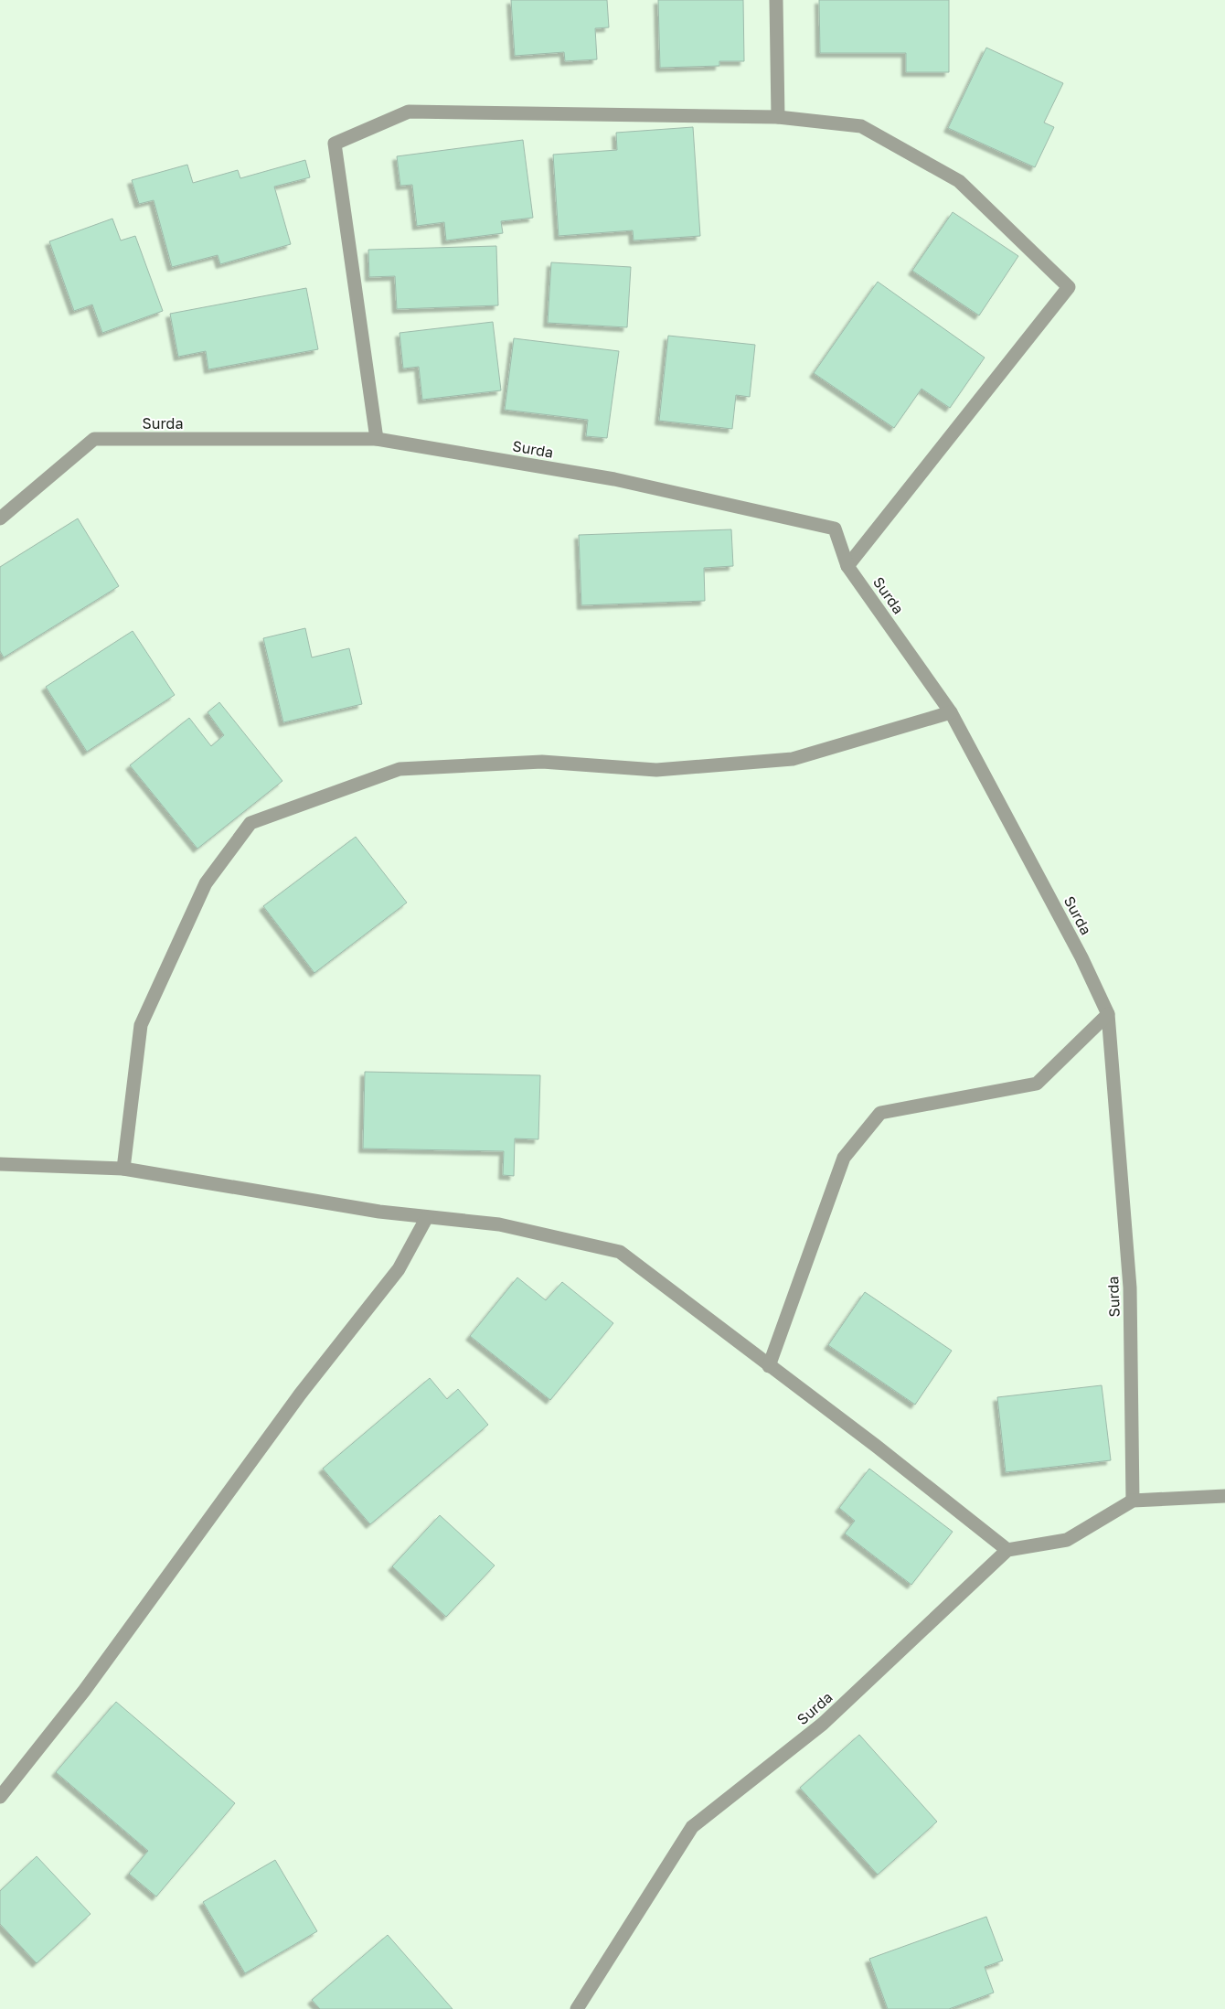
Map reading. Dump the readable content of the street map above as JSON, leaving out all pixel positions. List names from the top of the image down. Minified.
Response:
{"streets":{"street":["Surda"]}}
